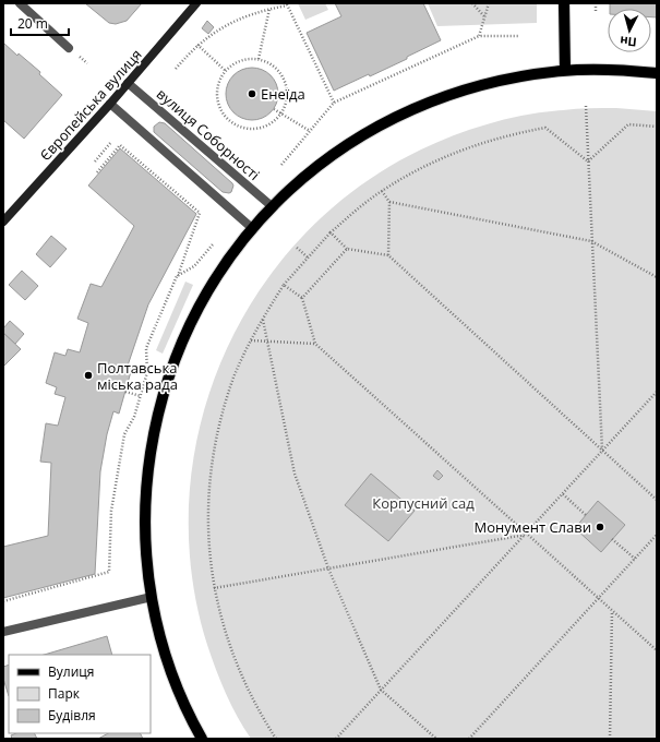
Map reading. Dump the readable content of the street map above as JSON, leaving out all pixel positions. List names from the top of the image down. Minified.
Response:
{"streets":{"main road":["Європейська вулиця"],"street":["вулиця Соборності"]},"crossings":[["Європейська вулиця","вулиця Соборності"]],"parks":["Корпусний сад"],"places":["Енеїда","Полтавська міська рада","Монумент Слави"],"legend":["Вулиця","Парк","Будівля"],"scale_bar":"20 m","north":"bottom"}
